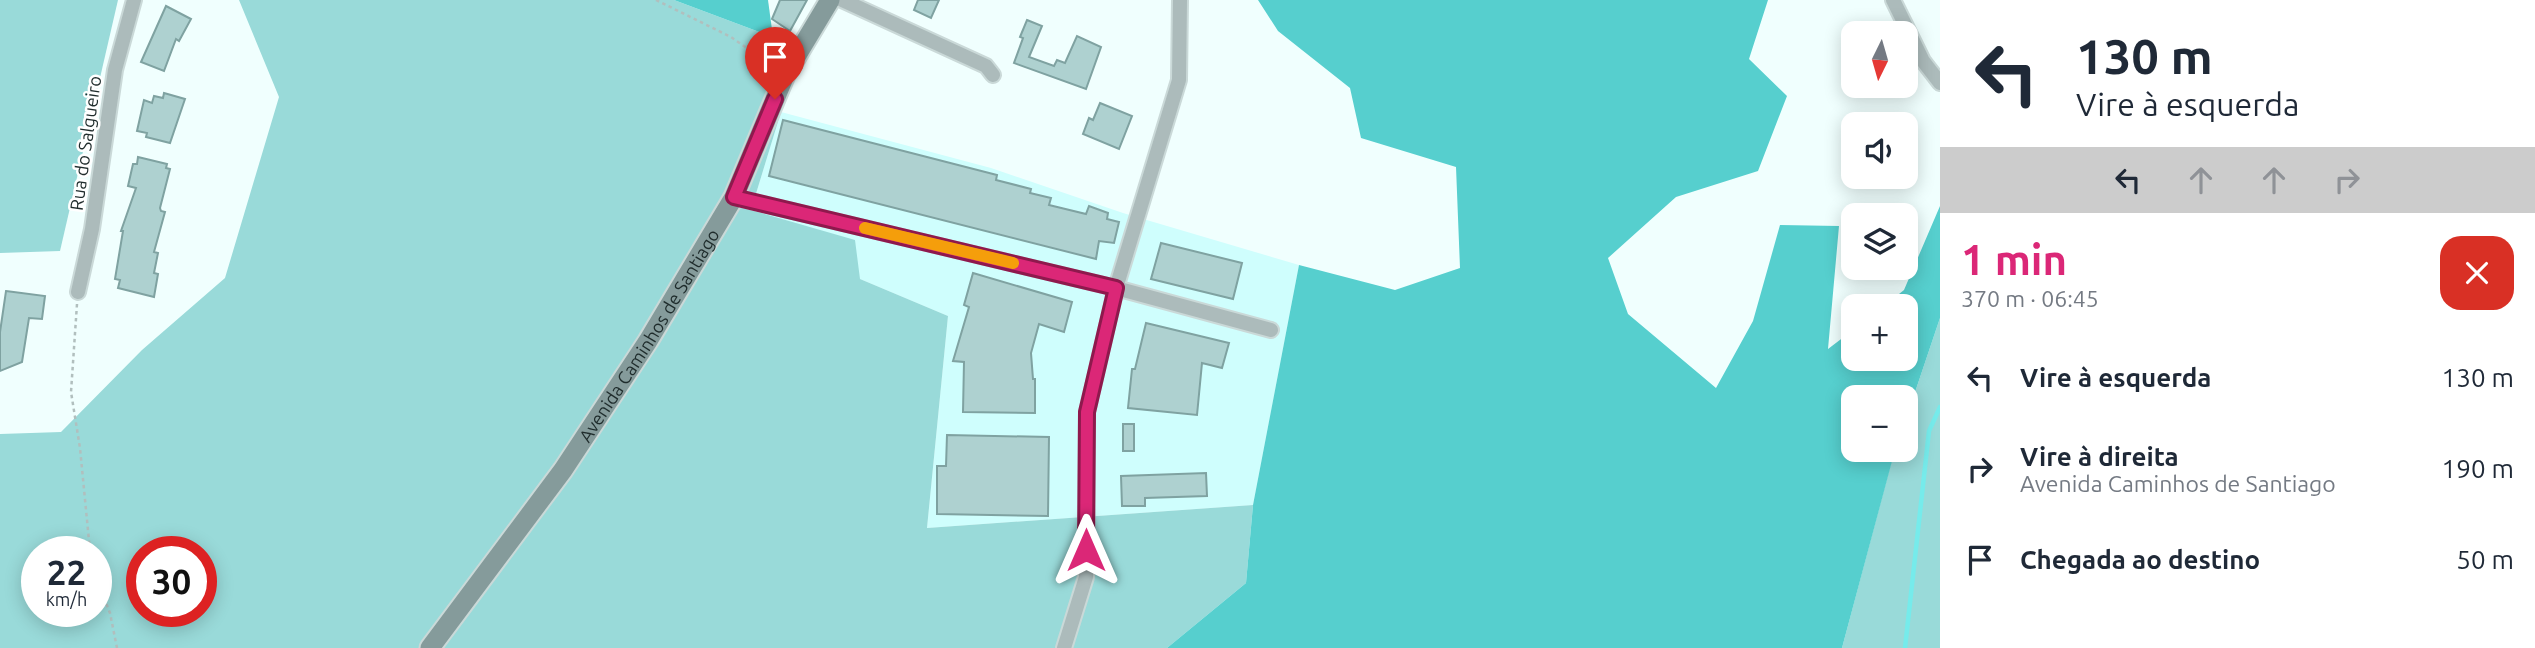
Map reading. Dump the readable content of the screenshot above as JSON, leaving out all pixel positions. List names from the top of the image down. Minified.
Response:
{"streets":{"street":["Rua do Salgueiro","Avenida Caminhos de Santiago"]},"north":"bottom","page":{"turn":["130 m","Vire à esquerda"],"map_buttons":["+","−"],"heading":["1 min","370 m · 06:45"],"list":[{"name":"Vire à esquerda","value":"130 m"},{"name":"Vire à direita","note":"Avenida Caminhos de Santiago","value":"190 m"},{"name":"Chegada ao destino","value":"50 m"}],"speed":"22 km/h","limit":"30"}}
